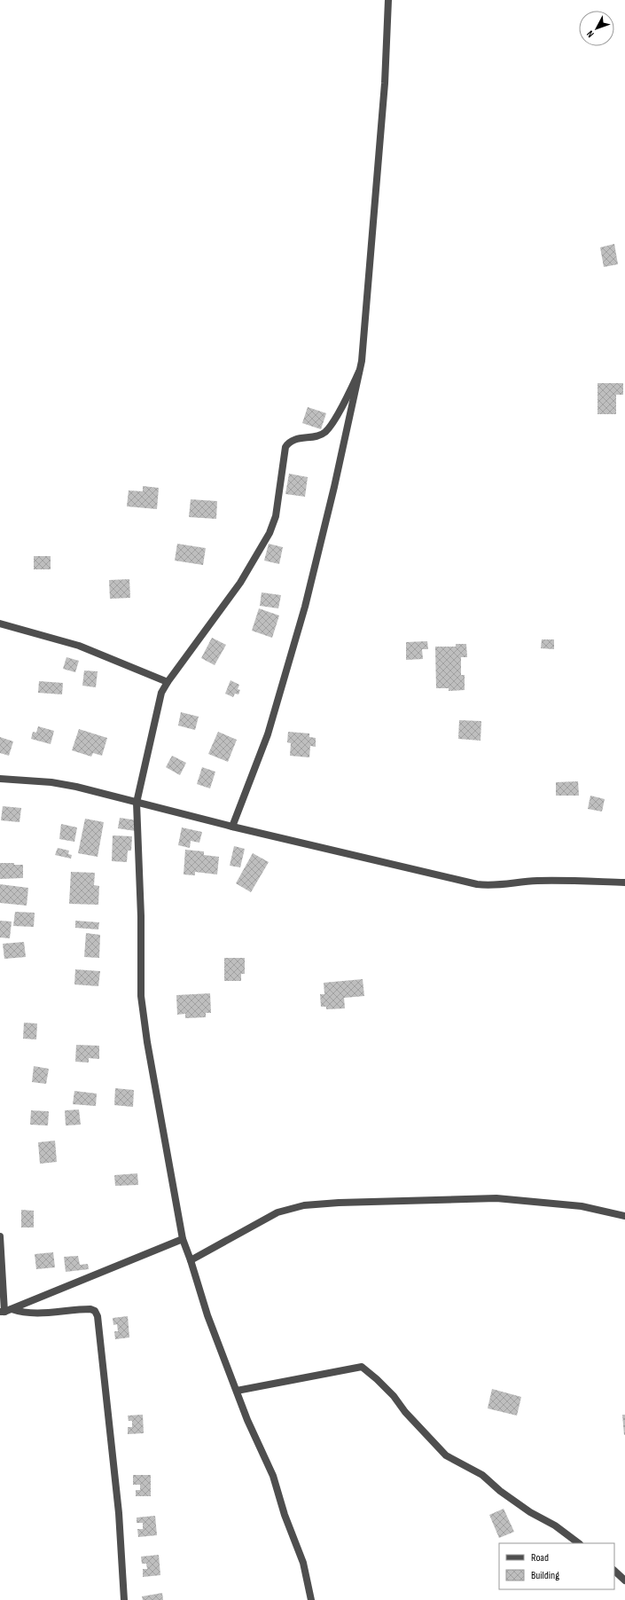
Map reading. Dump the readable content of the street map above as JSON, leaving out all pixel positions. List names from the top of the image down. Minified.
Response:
{"legend":["Road","Building"],"north":"bottom left"}
